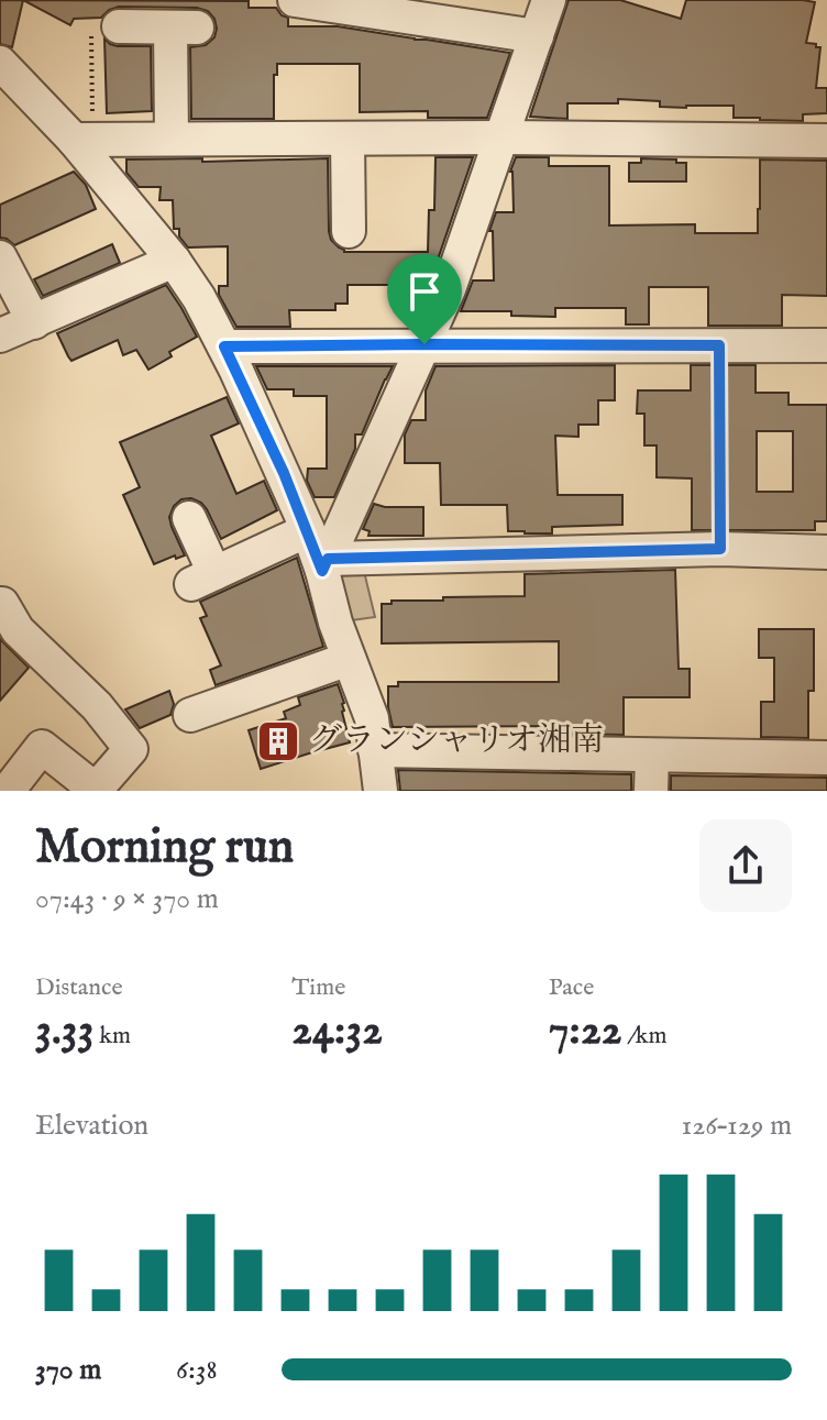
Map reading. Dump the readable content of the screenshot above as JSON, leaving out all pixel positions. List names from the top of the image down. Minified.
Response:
{"places":{"building":["グランシャリオ湘南"]},"page":{"heading":["Morning run","07:43 · 9 × 370 m"],"stats":[["Distance","3.33 km"],["Time","24:32"],["Pace","7:22 /km"]],"chart":["Elevation","126–129 m"],"list":[{"name":"370 m","note":"6:38"}]}}
